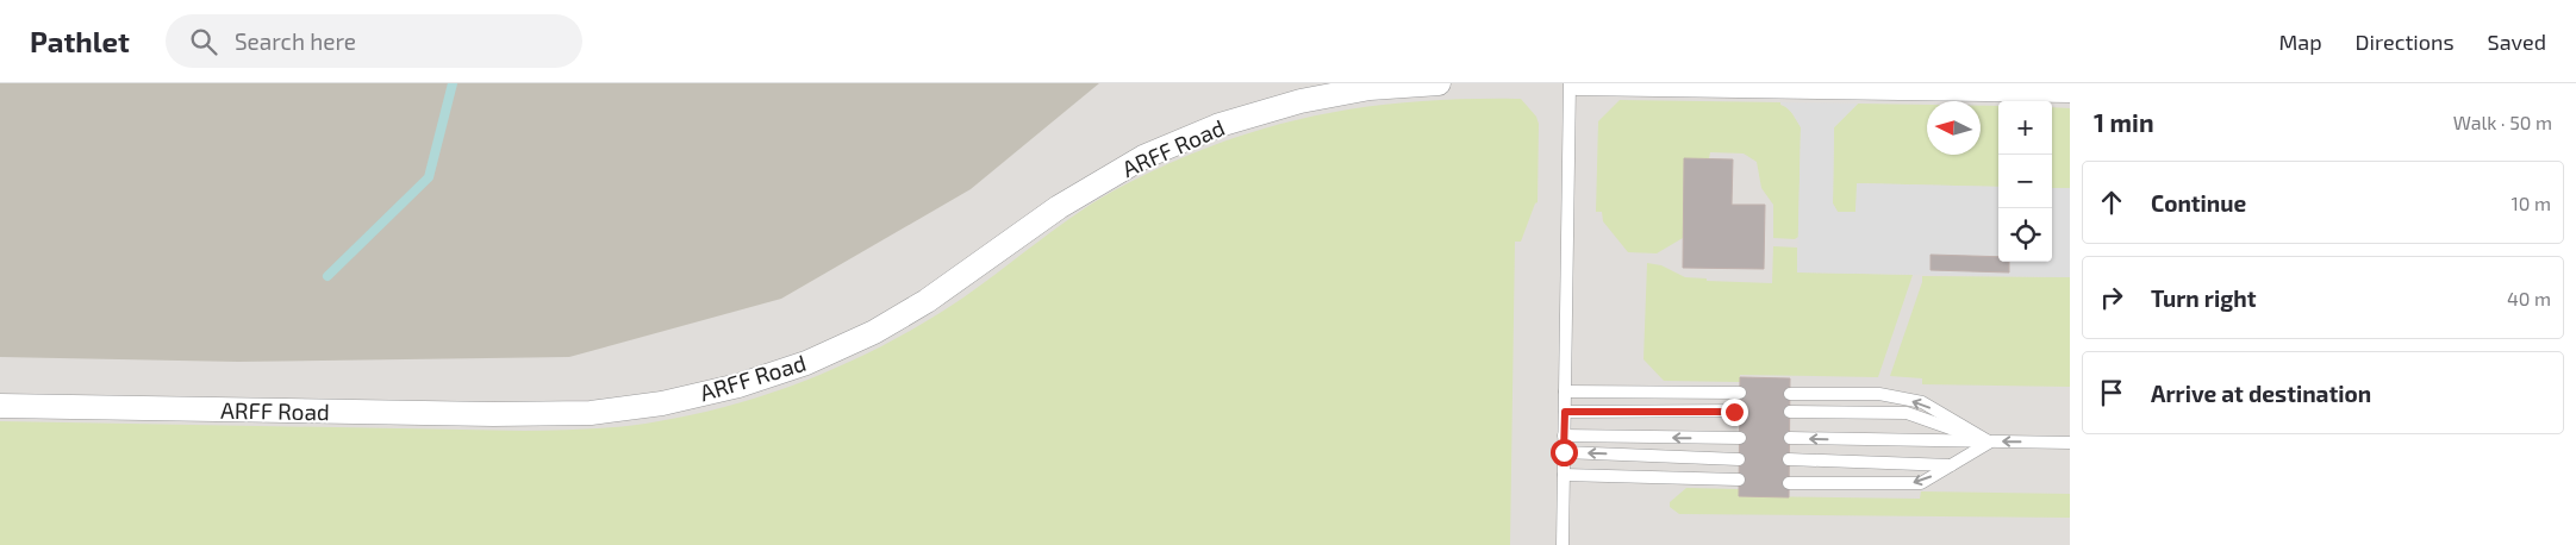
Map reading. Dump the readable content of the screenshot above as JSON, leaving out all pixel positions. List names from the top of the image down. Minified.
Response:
{"streets":{"street":["ARFF Road"]},"north":"left","page":{"header":"Pathlet","search":"Search here","nav":["Map","Directions","Saved"],"heading":["1 min","Walk · 50 m"],"map_buttons":["+","−"],"list":[["Continue","10 m"],["Turn right","40 m"],"Arrive at destination"]}}
